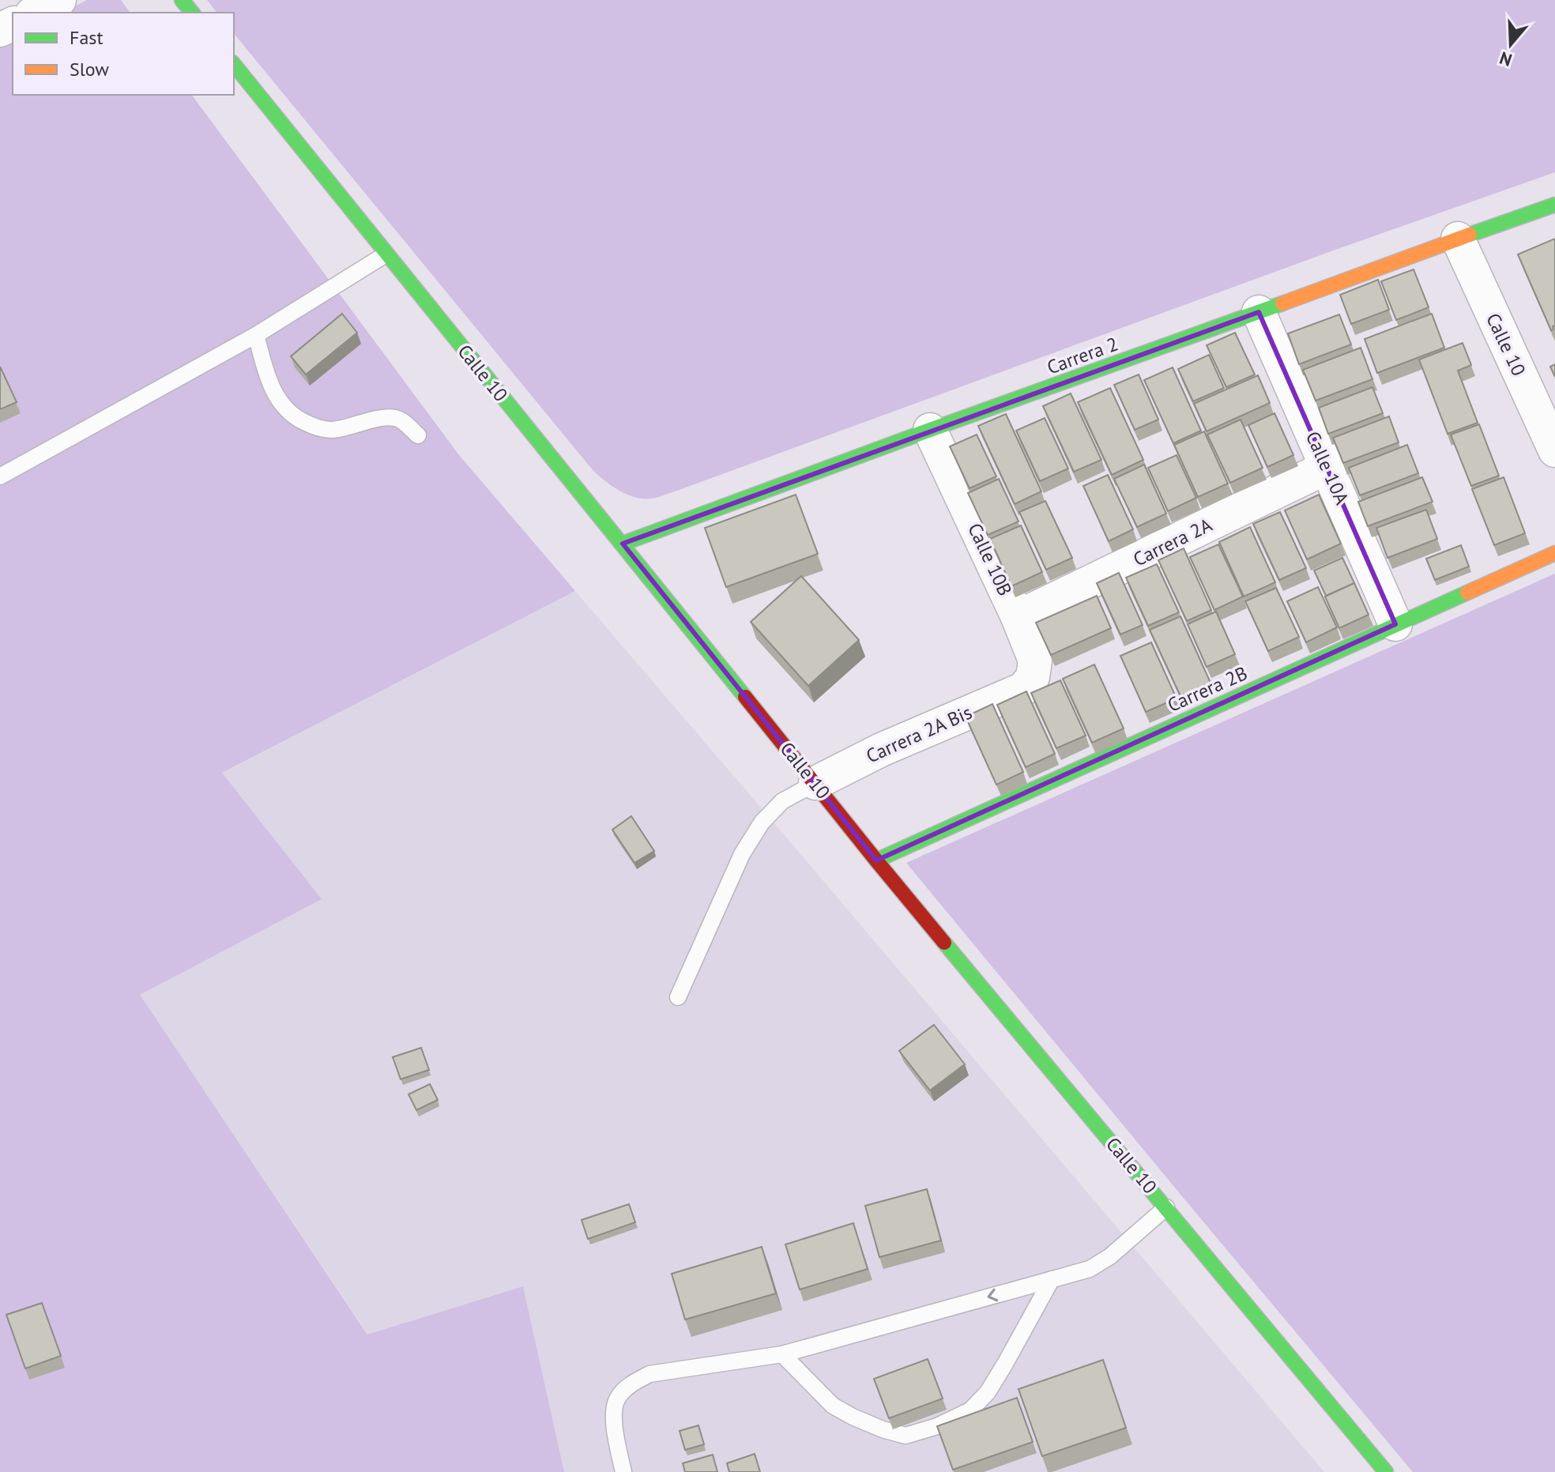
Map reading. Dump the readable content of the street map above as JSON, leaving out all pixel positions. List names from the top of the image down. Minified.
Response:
{"streets":{"street":["Calle 10","Carrera 2","Calle 10A","Carrera 2A","Calle 10B","Carrera 2B","Carrera 2A Bis"]},"crossings":[["Calle 10","Carrera 2"],["Calle 10","Carrera 2B"],["Calle 10","Carrera 2A Bis"],["Carrera 2","Calle 10A"],["Carrera 2","Calle 10B"],["Calle 10A","Carrera 2A"],["Calle 10A","Carrera 2B"],["Carrera 2A","Calle 10B"],["Calle 10B","Carrera 2A Bis"]],"legend":["Fast","Slow"],"north":"bottom"}
